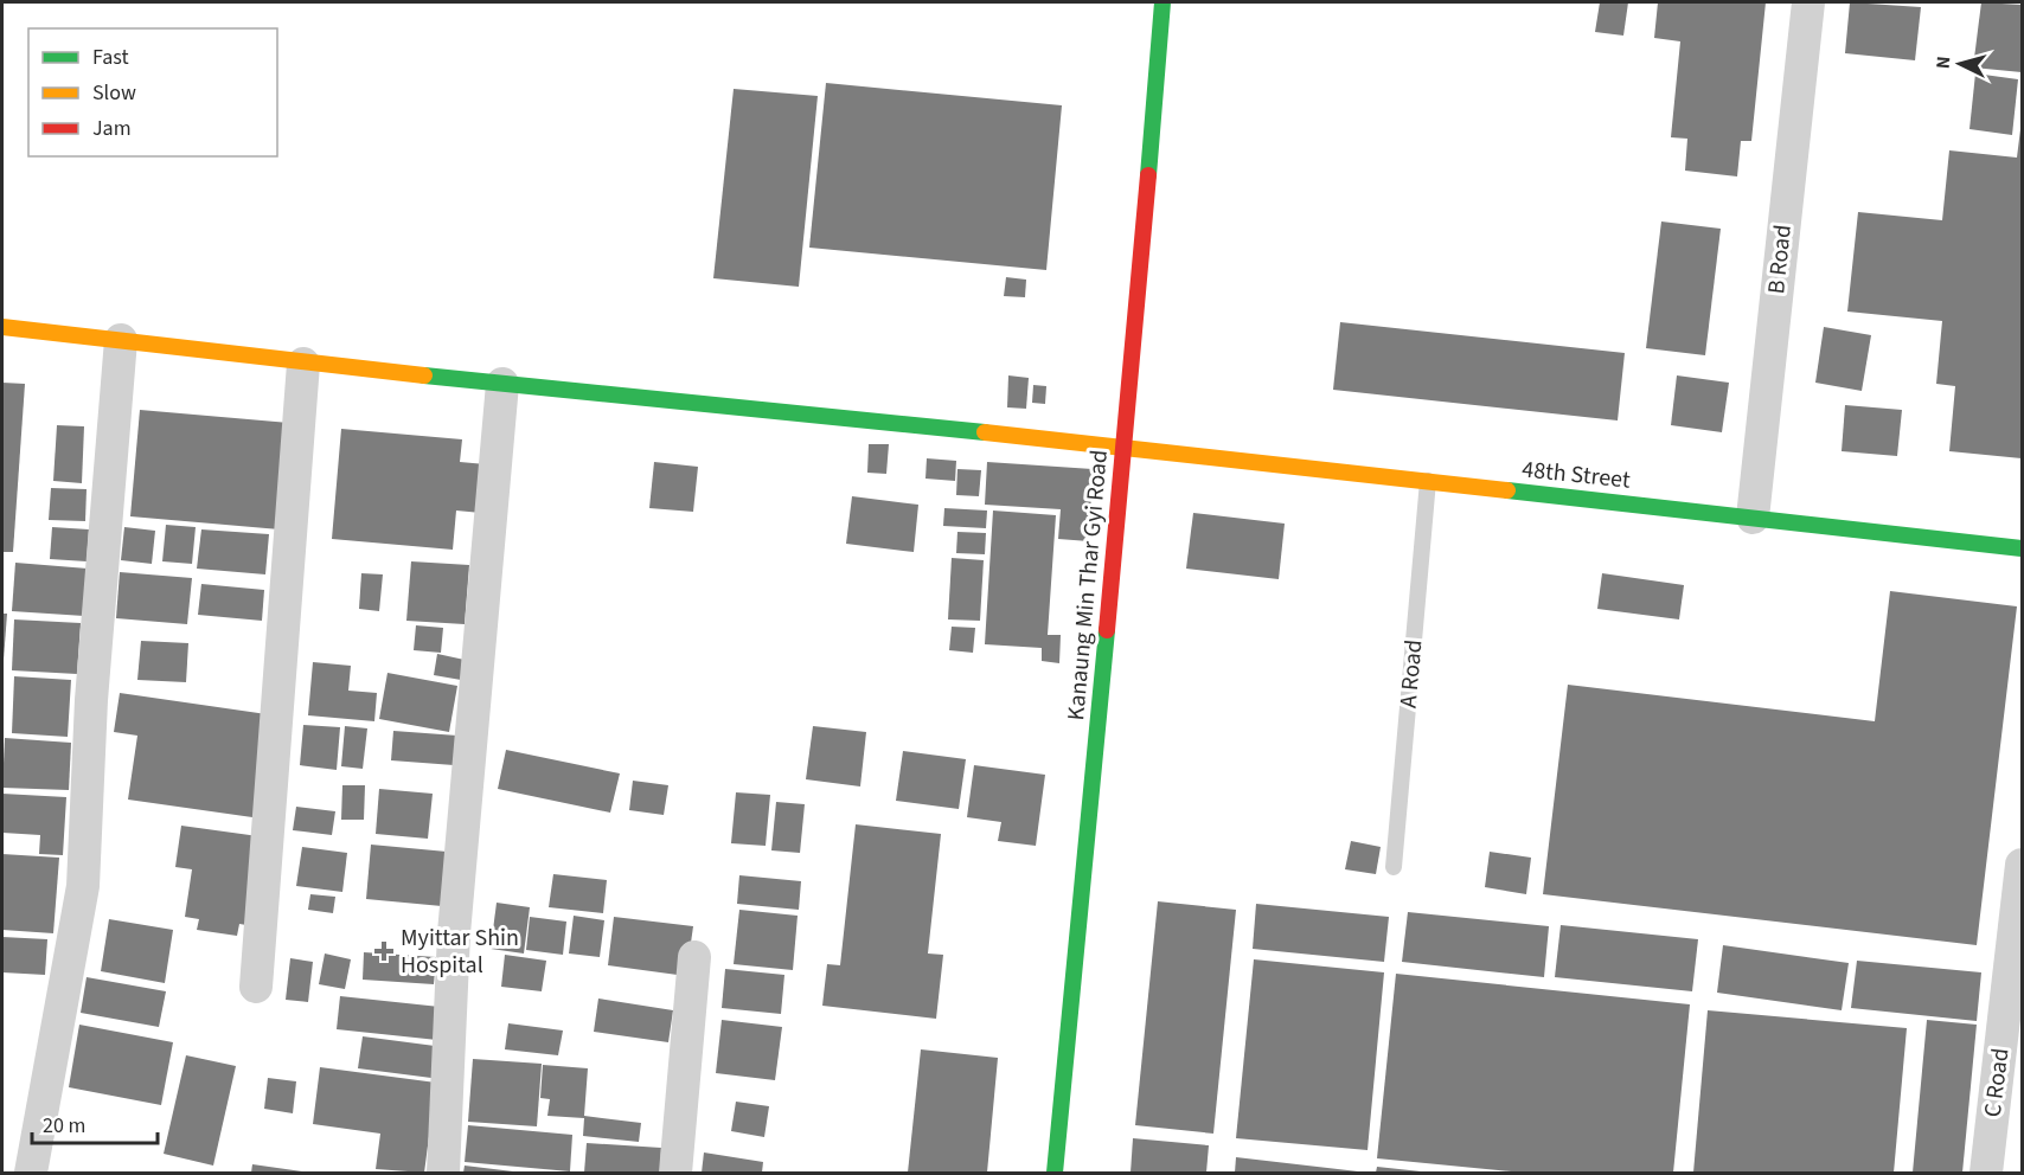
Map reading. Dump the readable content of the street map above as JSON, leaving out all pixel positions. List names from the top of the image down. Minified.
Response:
{"streets":{"street":["B Road","48th Street","Kanaung Min Thar Gyi Road","C Road"],"lane":["A Road"]},"crossings":[["B Road","48th Street"],["48th Street","Kanaung Min Thar Gyi Road"],["48th Street","A Road"]],"places":{"health":["Myittar Shin Hospital"]},"legend":["Fast","Slow","Jam"],"scale_bar":"20 m","north":"left"}
